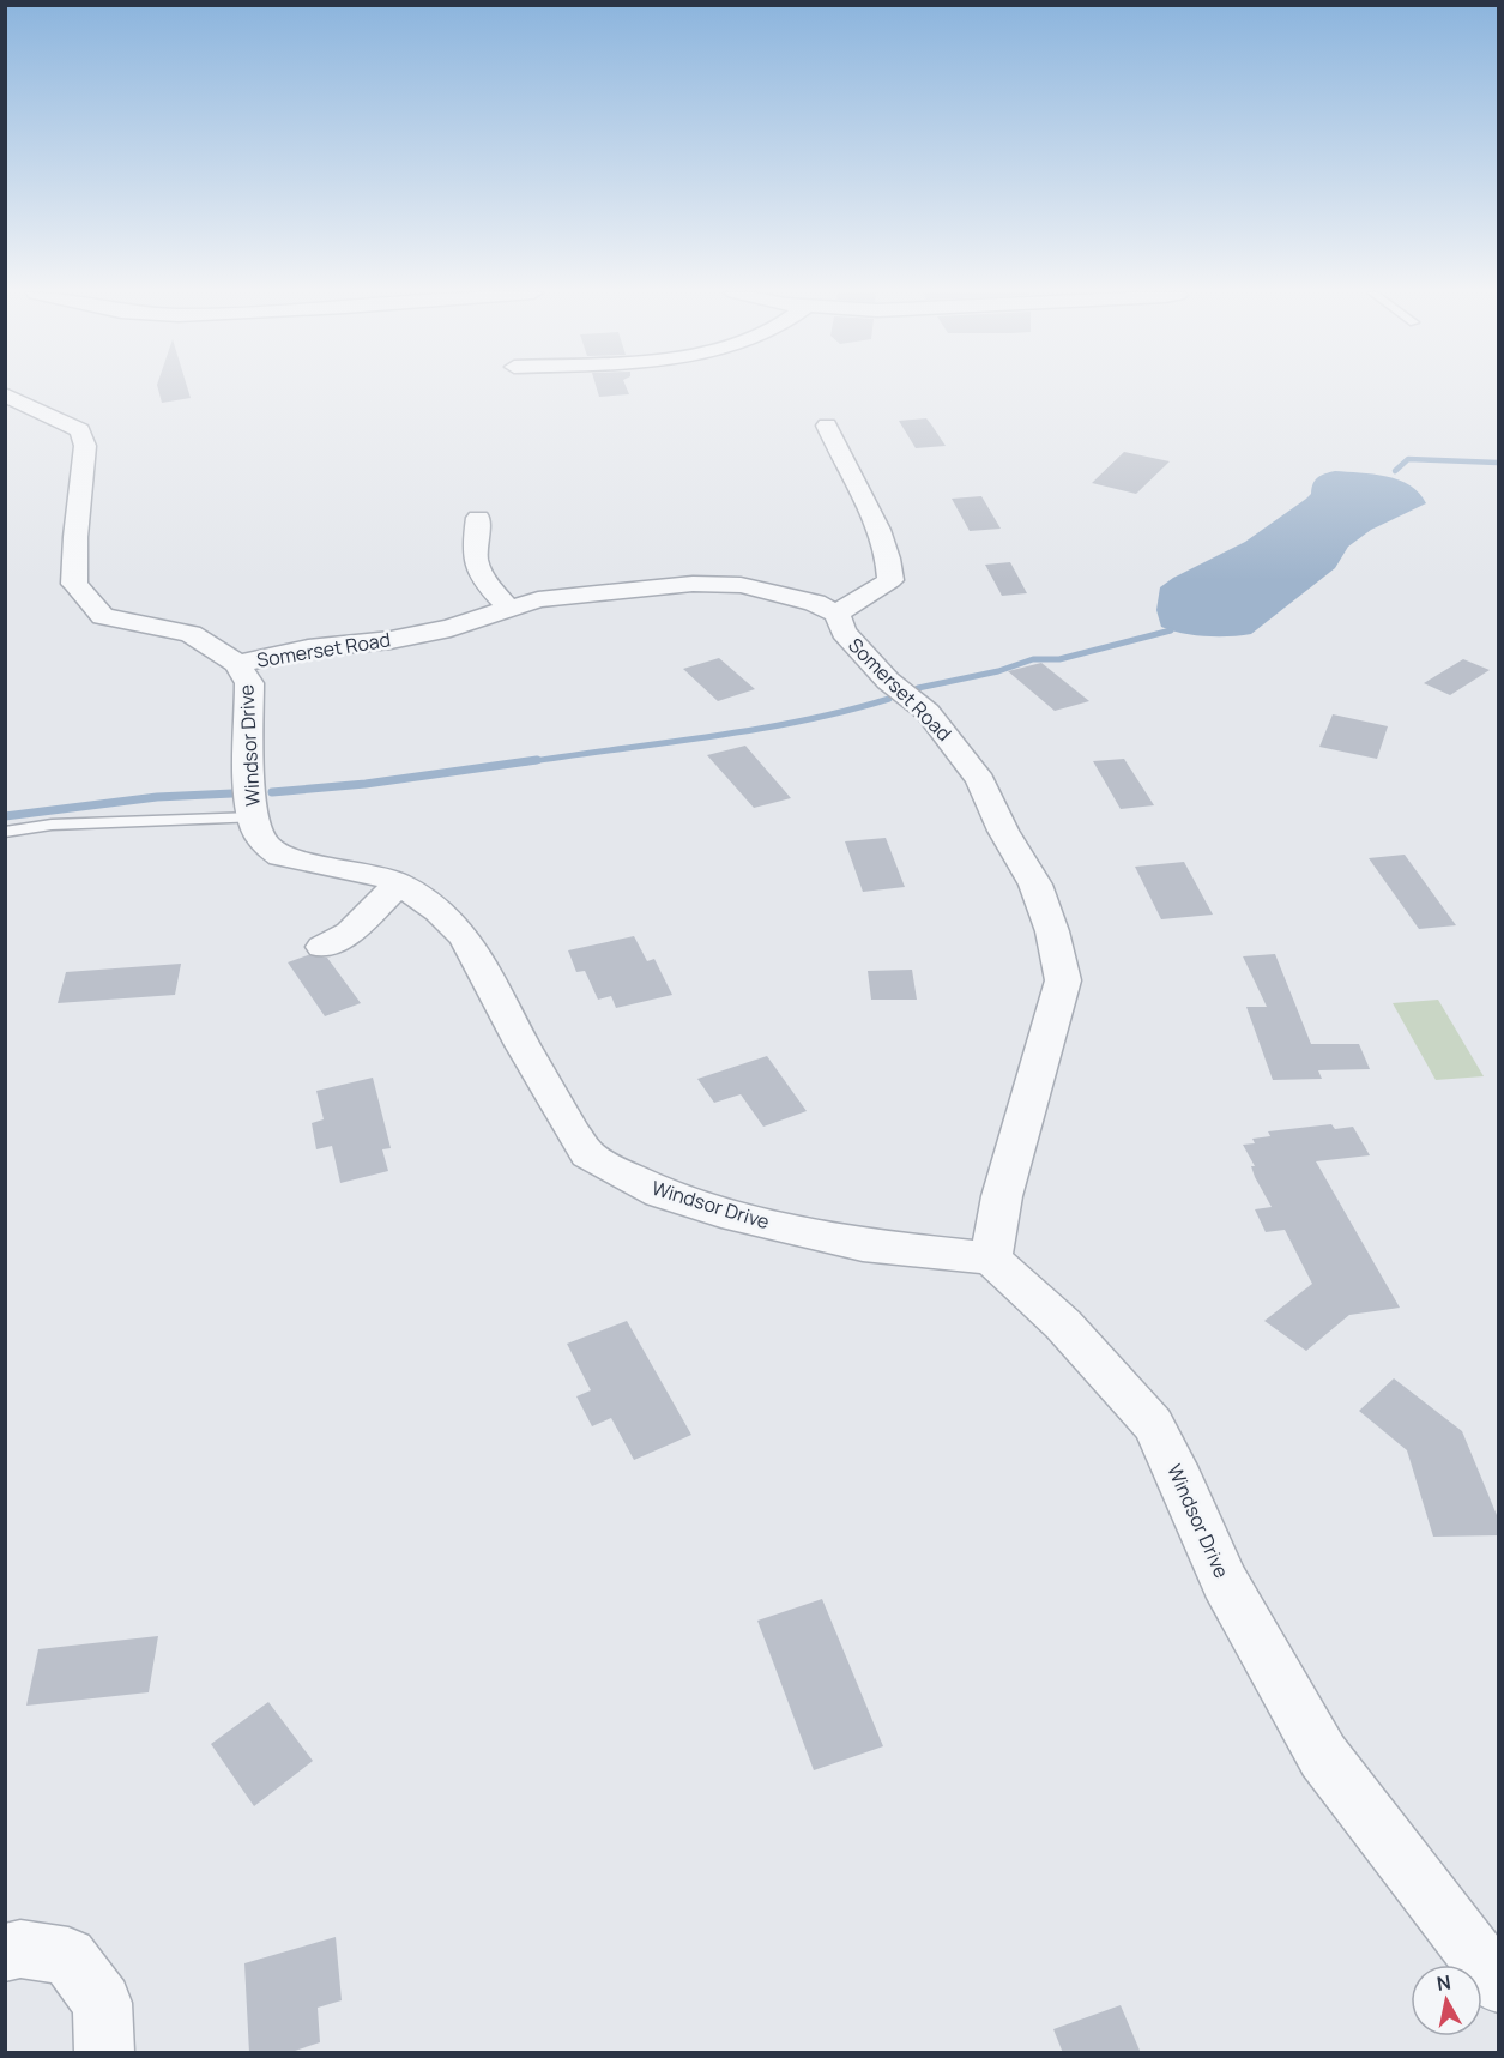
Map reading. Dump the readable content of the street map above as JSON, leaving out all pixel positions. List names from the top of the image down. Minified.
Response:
{"streets":{"street":["Somerset Road","Windsor Drive"]},"crossings":[["Somerset Road","Windsor Drive"]],"north":"top"}
